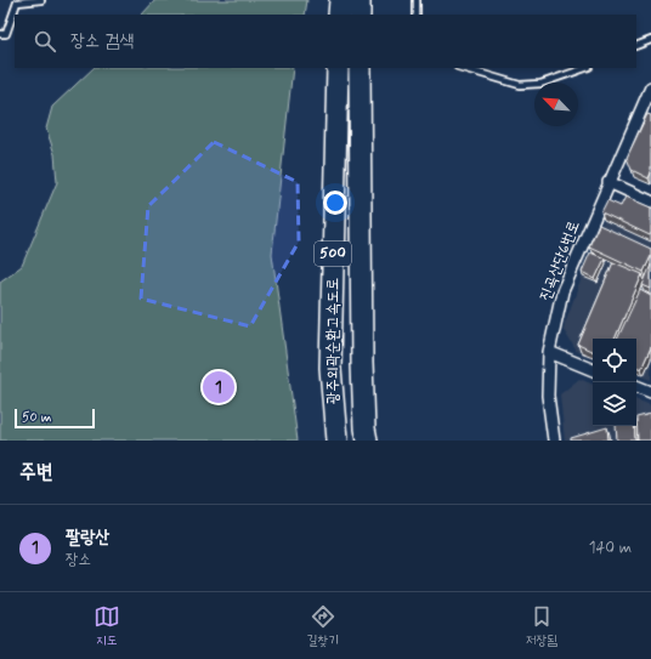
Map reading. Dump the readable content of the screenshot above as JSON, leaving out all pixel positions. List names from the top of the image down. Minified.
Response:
{"streets":{"highway":["500","광주외곽순환고속도로"],"street":["진곡산단6번로"]},"scale_bar":"50 m","north":"top left","page":{"search":"장소 검색","pins":"1","scale":"50 m","heading":"주변","list":[{"mark":"1","name":"팔랑산","note":"장소","value":"140 m"}],"nav":["지도","길찾기","저장됨"]}}
